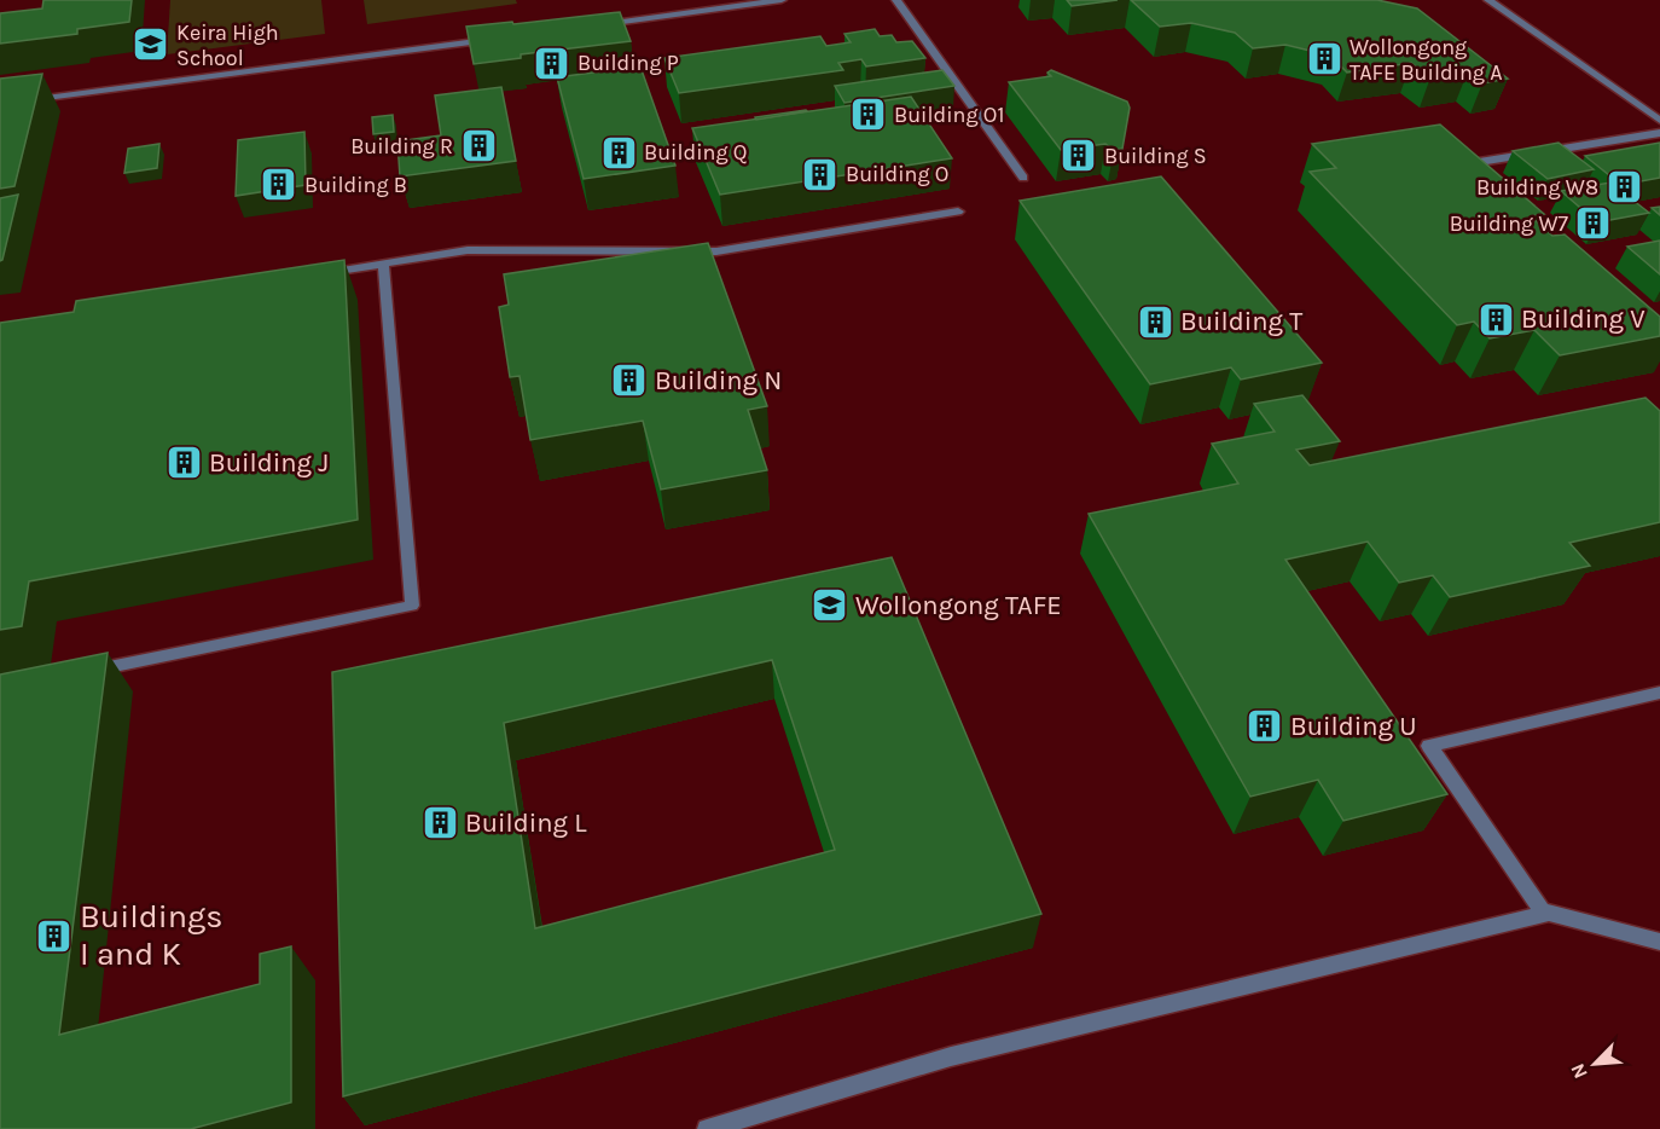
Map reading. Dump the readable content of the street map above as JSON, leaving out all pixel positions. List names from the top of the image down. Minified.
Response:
{"places":{"school or university":["Keira High School","Wollongong TAFE"],"building":["Wollongong TAFE Building A","Building P","Building O1","Building R","Building Q","Building S","Building O","Building B","Building W8","Building W7","Building V","Building T","Building N","Building J","Building U","Building L","Buildings I and K"]},"north":"bottom left"}
